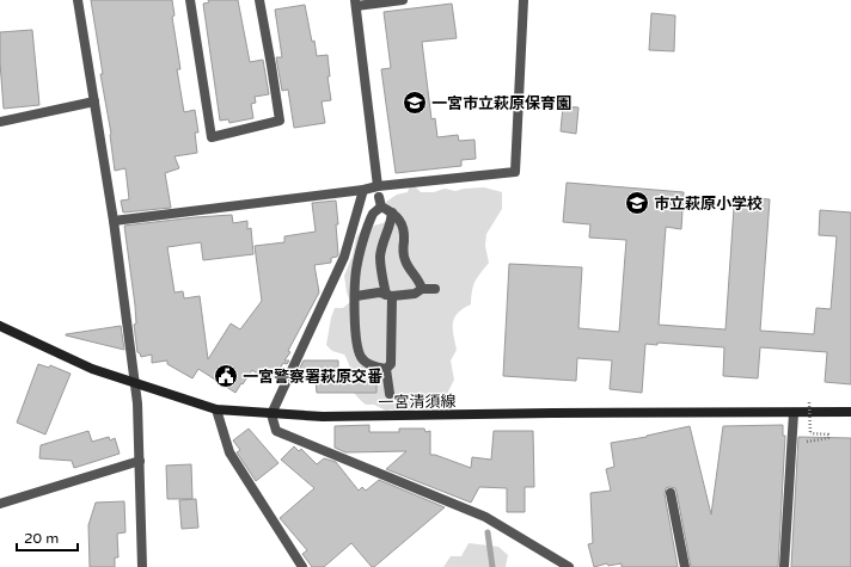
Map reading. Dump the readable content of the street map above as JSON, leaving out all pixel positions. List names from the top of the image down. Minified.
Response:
{"streets":{"main road":["一宮清須線"]},"places":{"school or university":["一宮市立萩原保育園","市立萩原小学校"],"public building":["一宮警察署萩原交番"]},"scale_bar":"20 m"}
